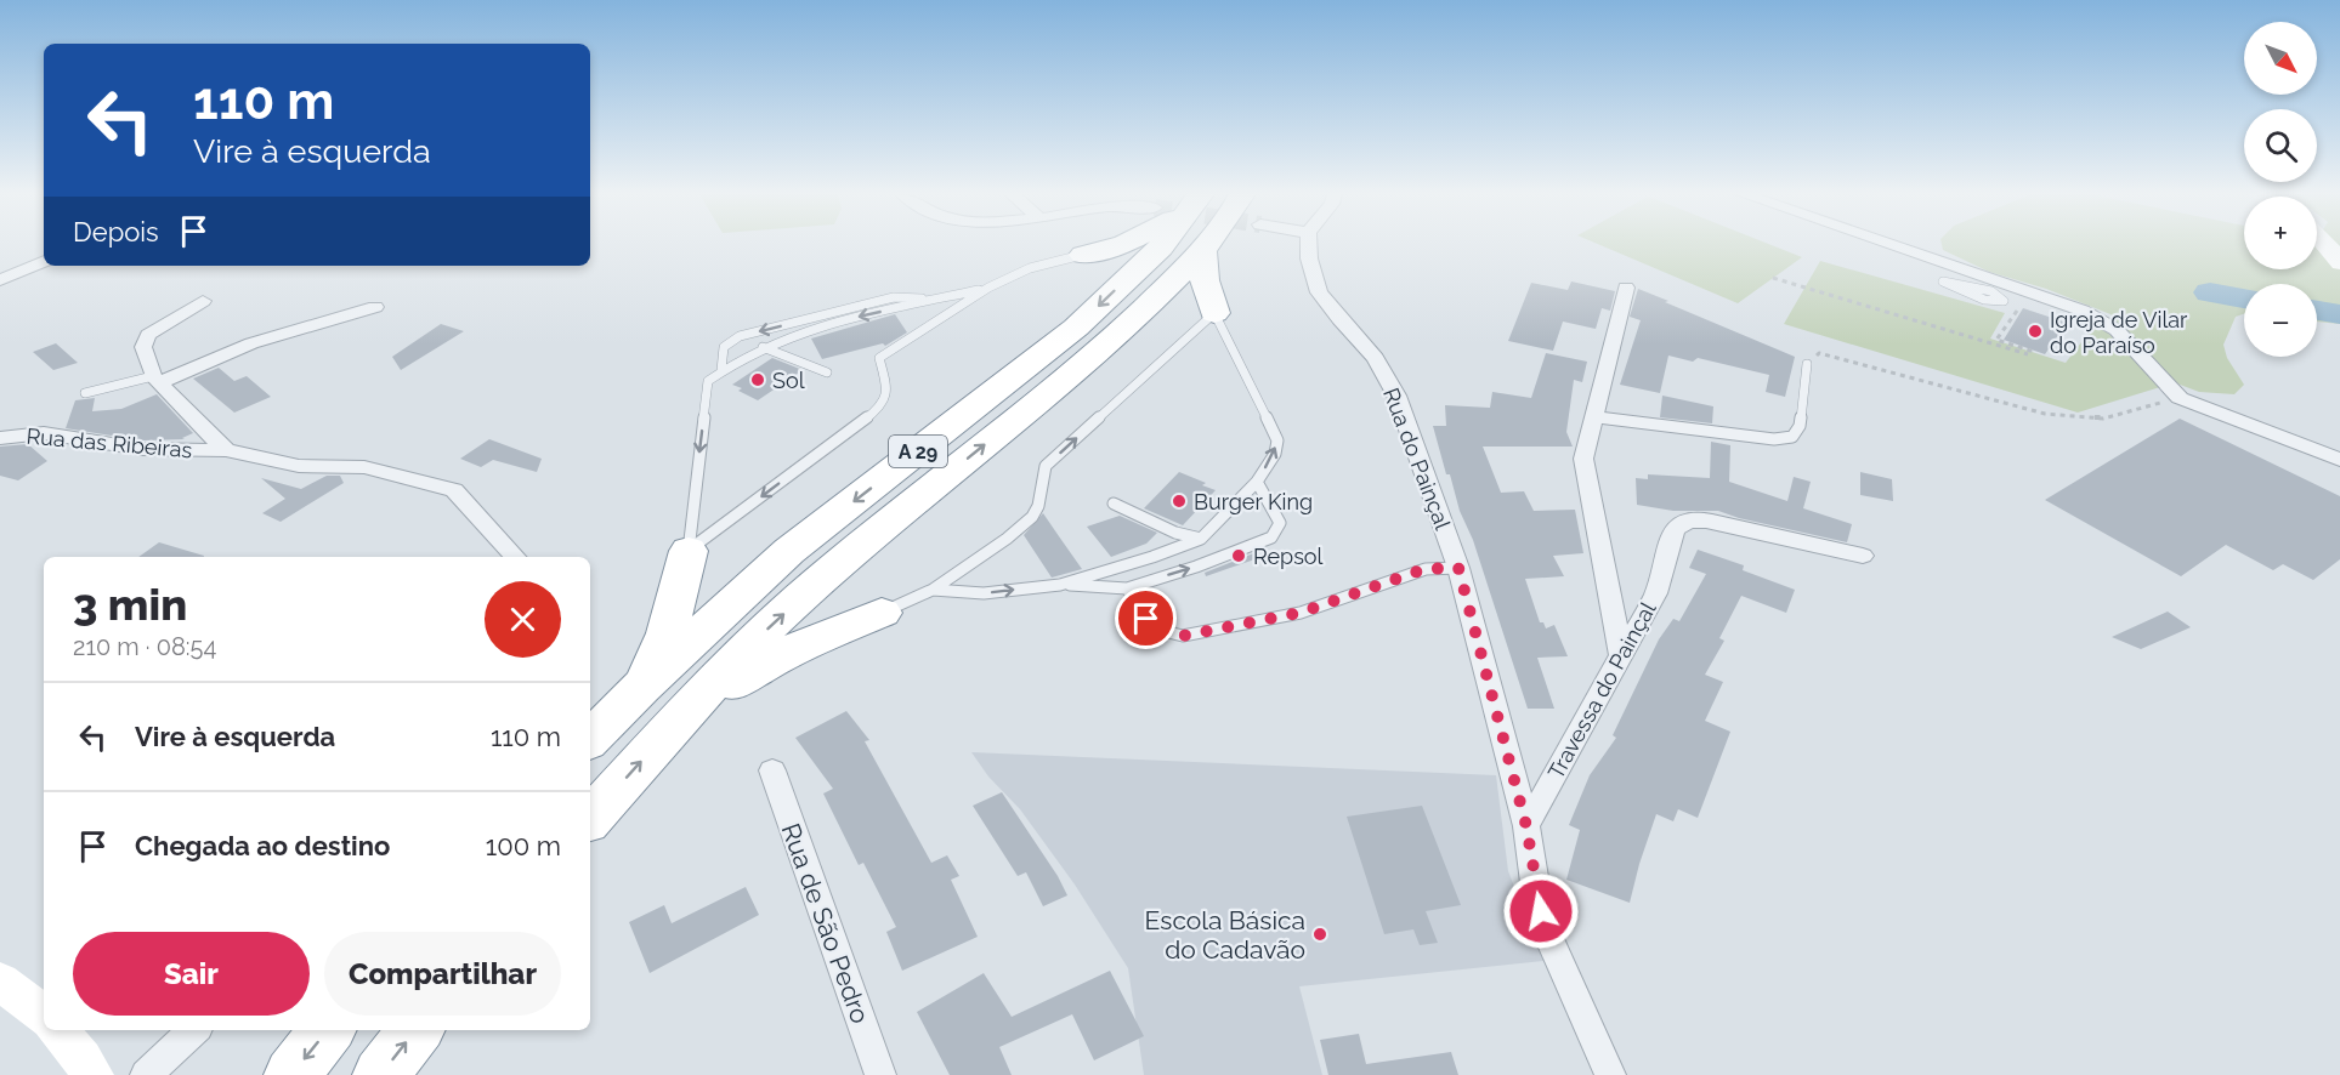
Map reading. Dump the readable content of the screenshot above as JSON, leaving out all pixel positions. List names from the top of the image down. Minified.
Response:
{"streets":{"highway":["A 29"],"street":["Rua das Ribeiras","Rua do Painçal","Travessa do Painçal","Rua de São Pedro"]},"crossings":[["Rua do Painçal","Travessa do Painçal"]],"places":["Igreja de Vilar do Paraíso","Sol","Burger King","Repsol","Escola Básica do Cadavão"],"north":"bottom right","page":{"map_buttons":["+","−"],"turn":["110 m","Vire à esquerda"],"then":"Depois","heading":["3 min","210 m · 08:54"],"list":[{"name":"Vire à esquerda","value":"110 m"},{"name":"Chegada ao destino","value":"100 m"}],"buttons":["Sair","Compartilhar"]}}
